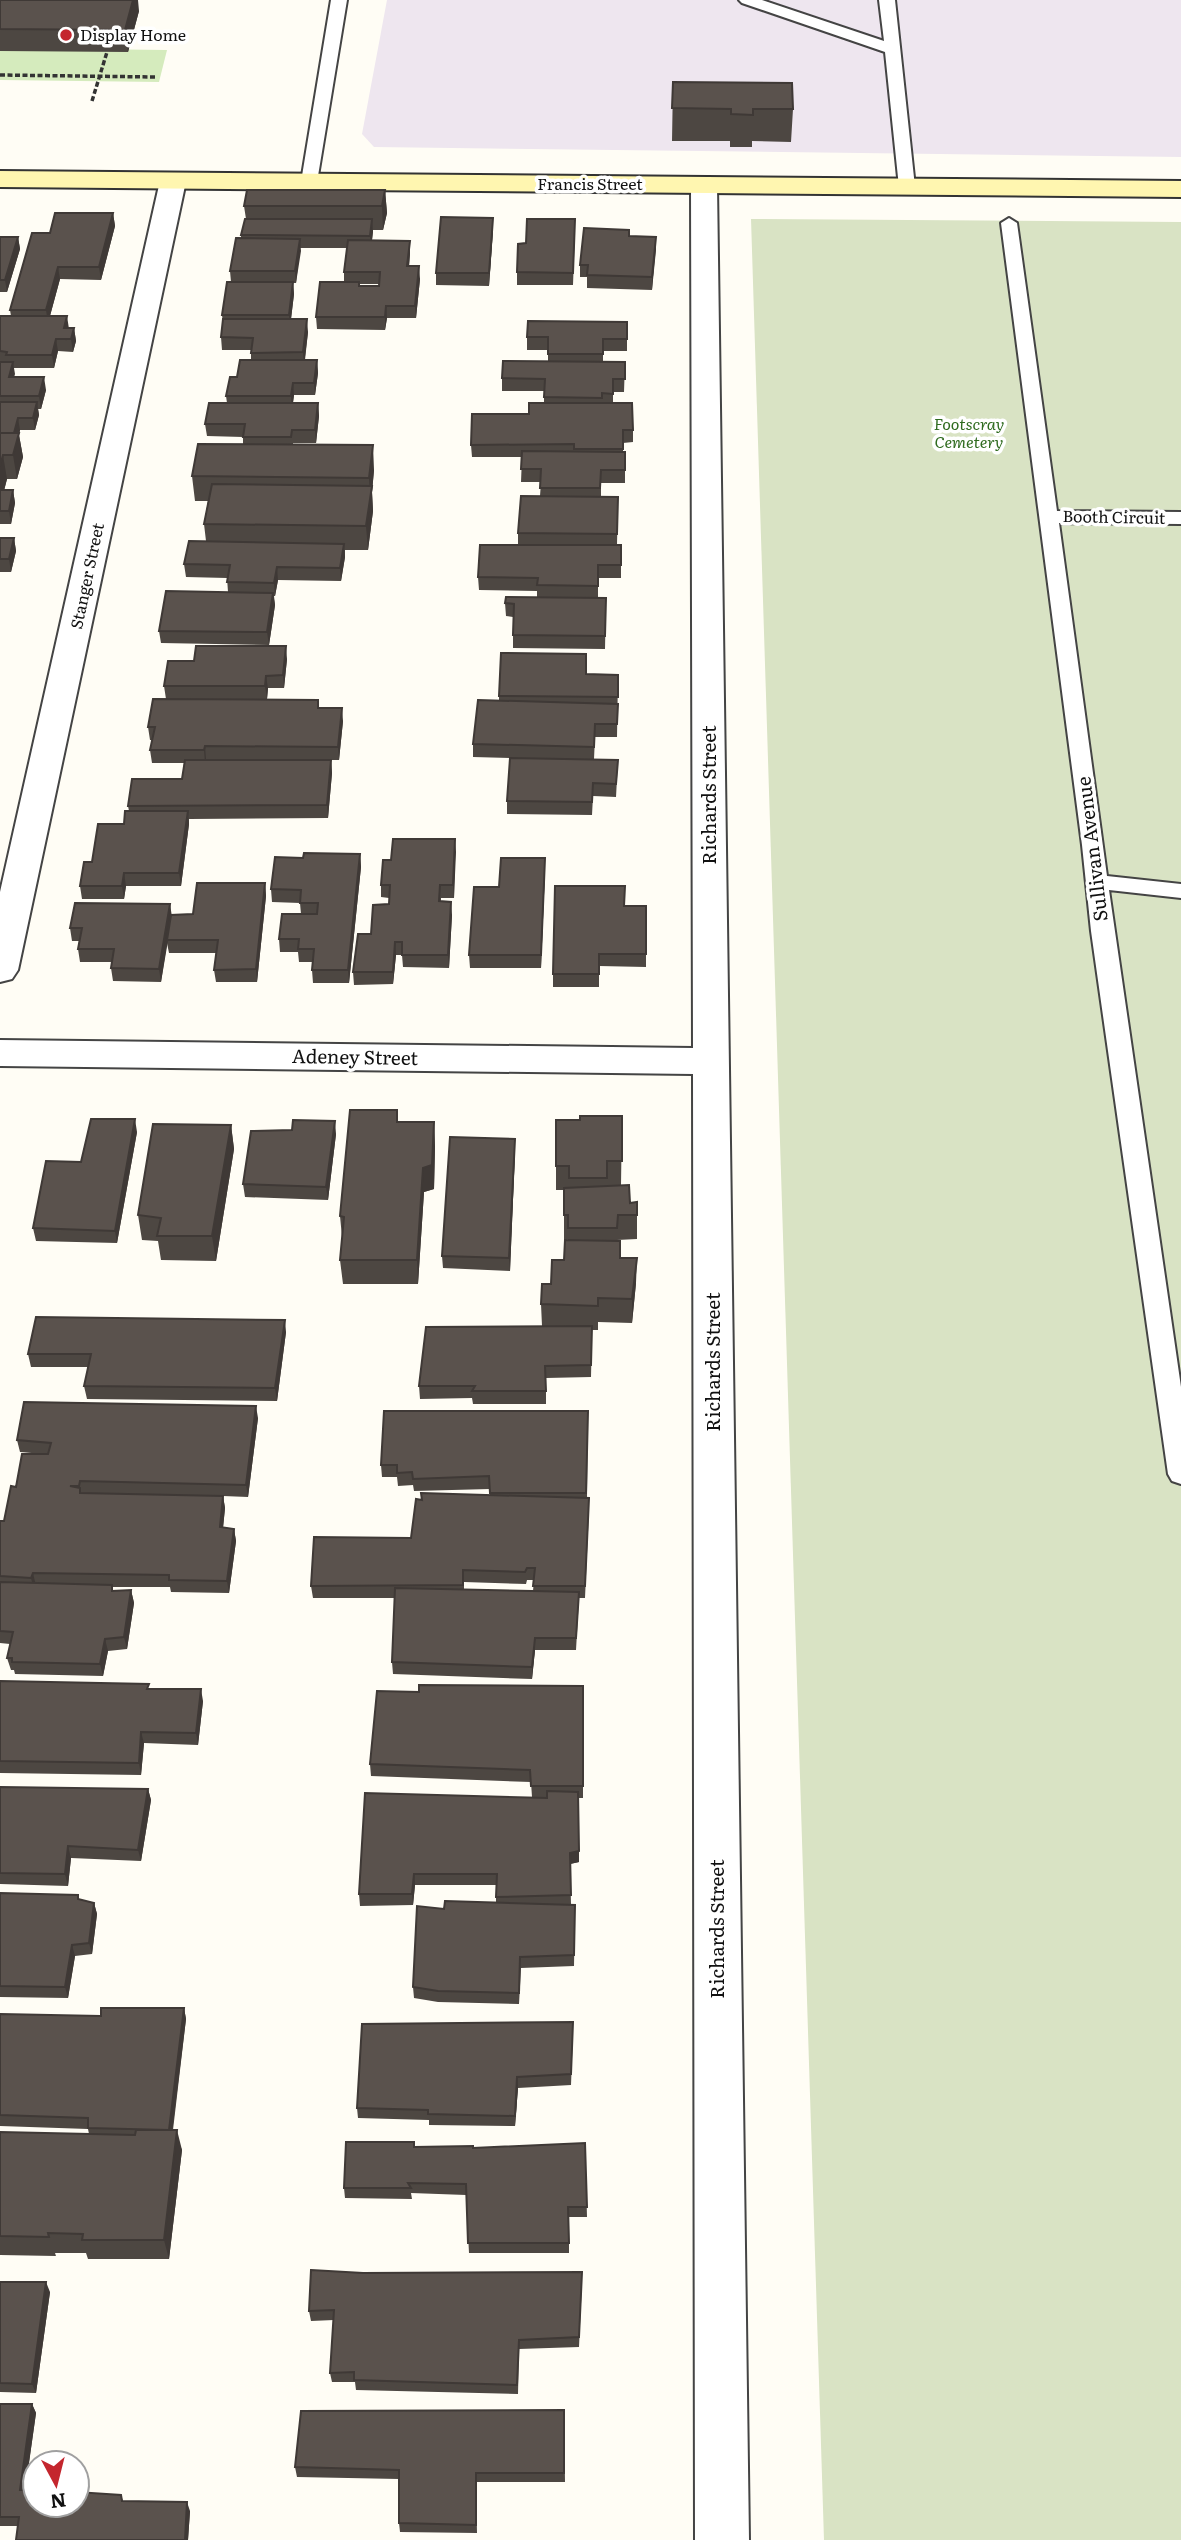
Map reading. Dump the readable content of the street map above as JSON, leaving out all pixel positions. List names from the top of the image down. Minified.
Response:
{"streets":{"main road":["Francis Street"],"street":["Stanger Street","Richards Street","Adeney Street"],"lane":["Booth Circuit","Sullivan Avenue"]},"crossings":[["Francis Street","Stanger Street"],["Francis Street","Richards Street"],["Booth Circuit","Sullivan Avenue"],["Richards Street","Adeney Street"]],"parks":["Footscray Cemetery"],"places":["Display Home"],"north":"bottom"}
